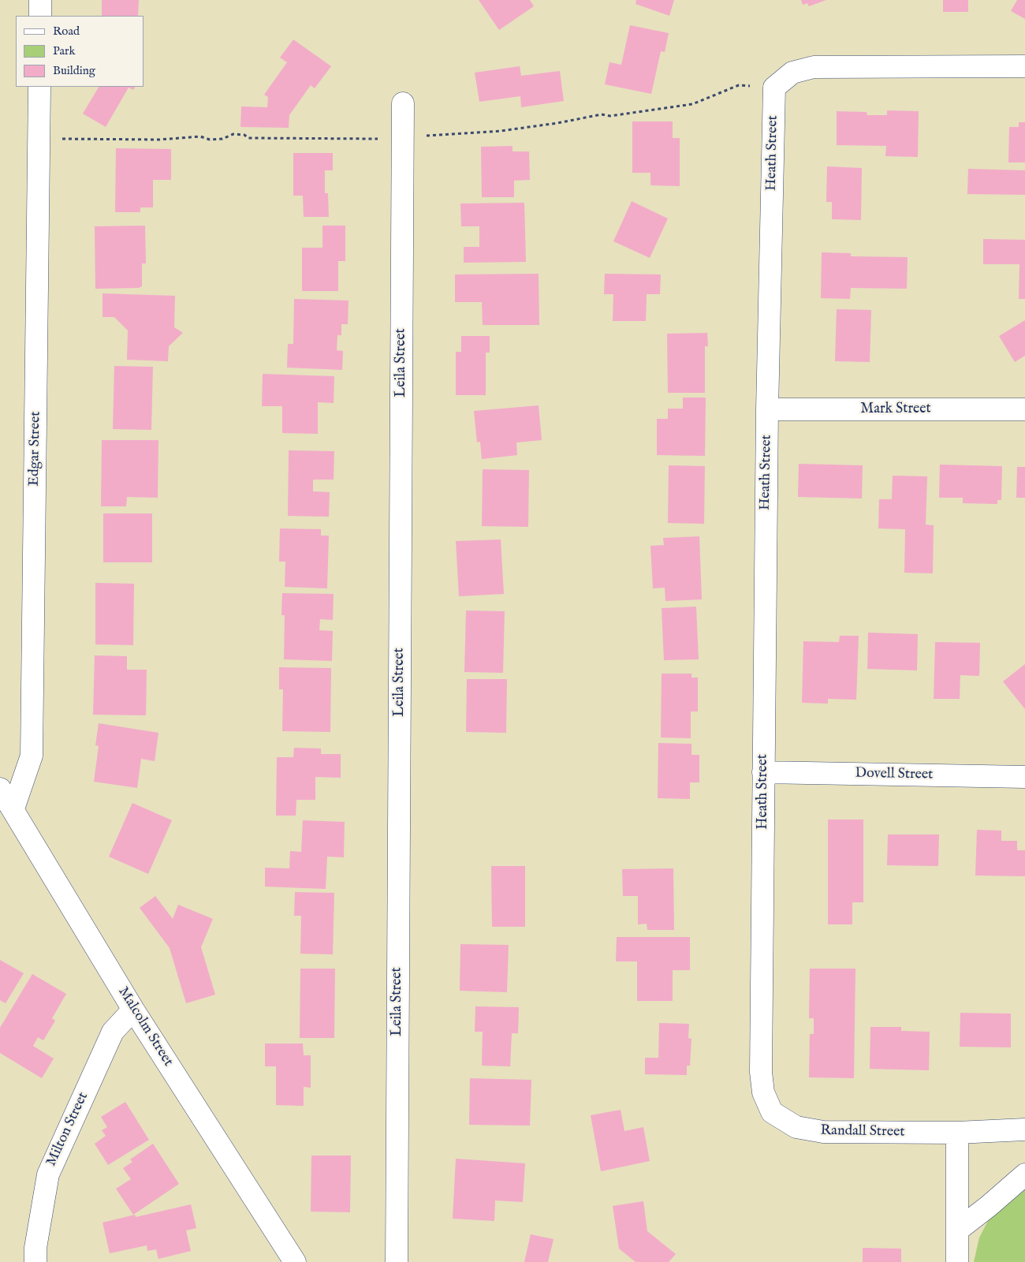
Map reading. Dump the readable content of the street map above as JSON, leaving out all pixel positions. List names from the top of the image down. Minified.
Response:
{"streets":{"street":["Heath Street","Leila Street","Mark Street","Edgar Street","Dovell Street","Malcolm Street","Milton Street","Randall Street"]},"crossings":[["Heath Street","Mark Street"],["Heath Street","Dovell Street"],["Heath Street","Randall Street"],["Edgar Street","Malcolm Street"],["Malcolm Street","Milton Street"]],"legend":["Road","Park","Building"]}
